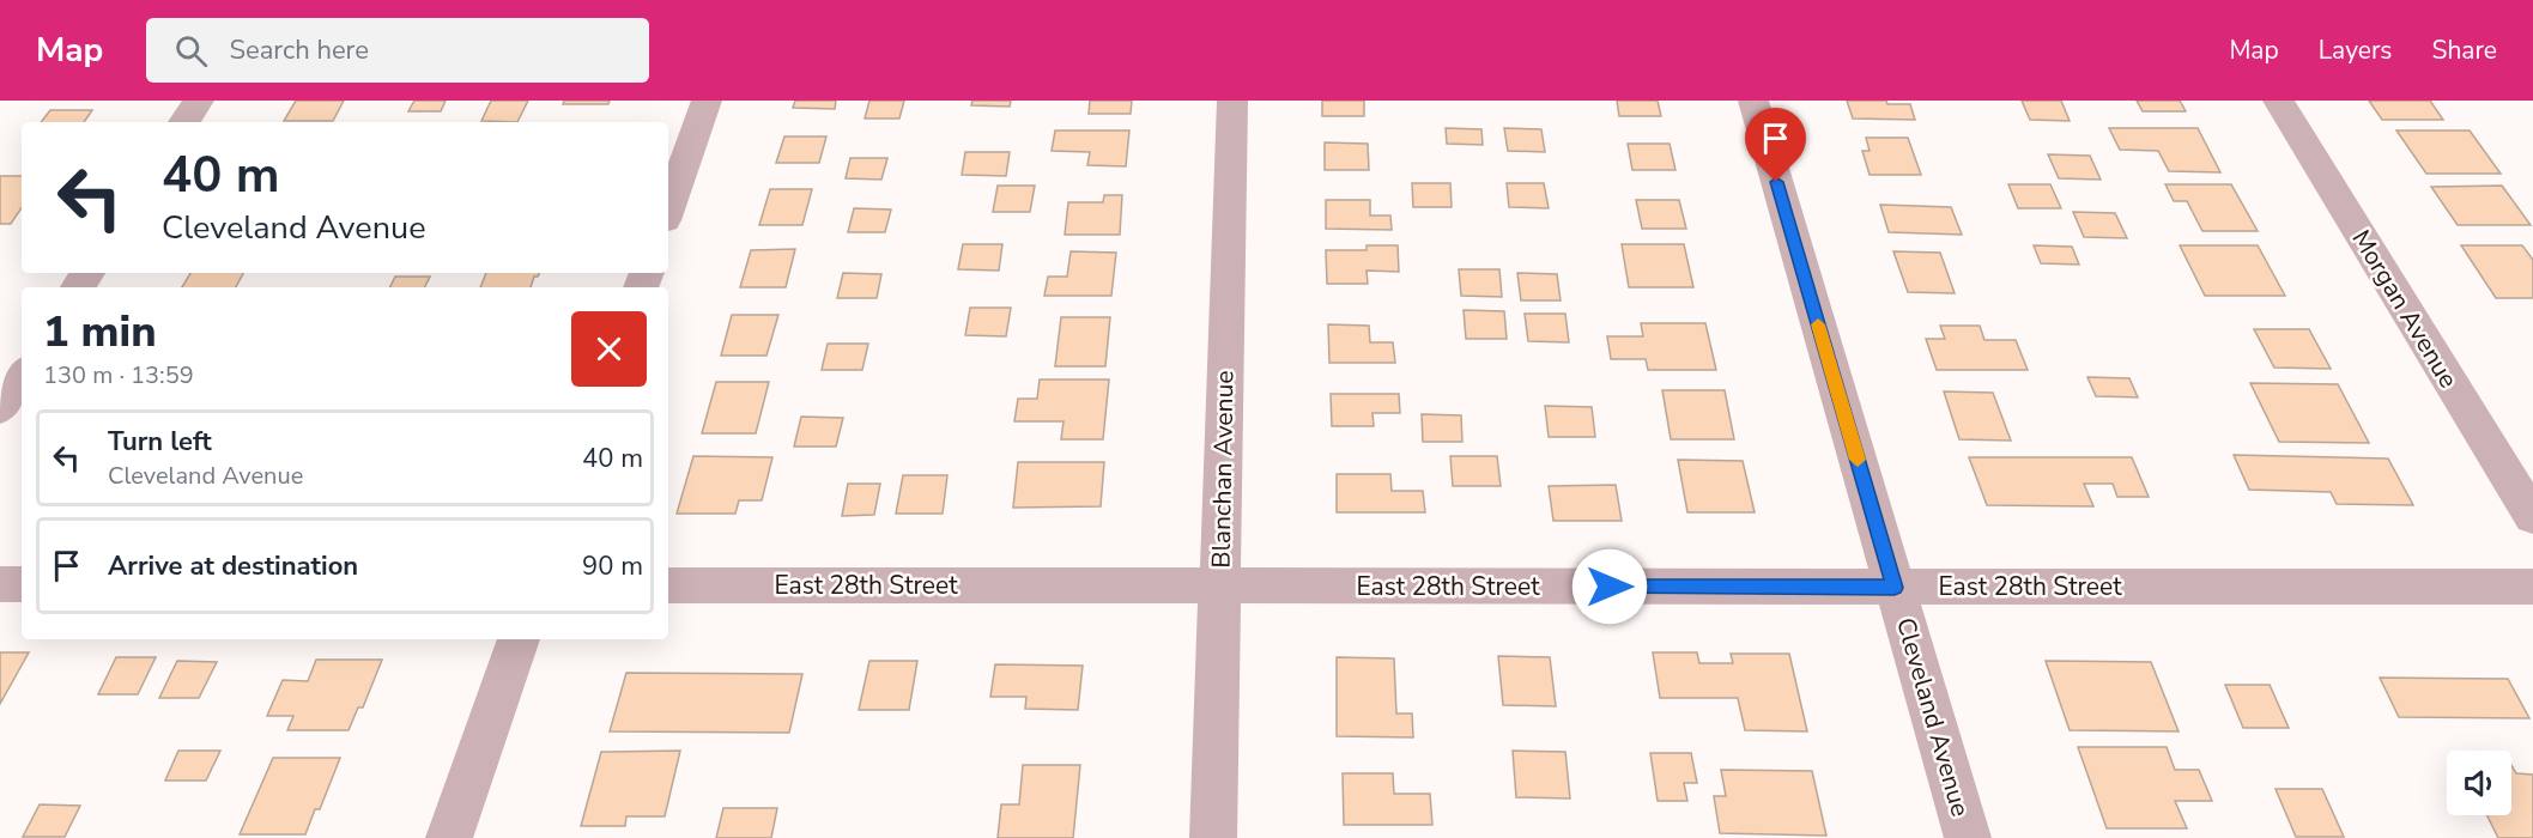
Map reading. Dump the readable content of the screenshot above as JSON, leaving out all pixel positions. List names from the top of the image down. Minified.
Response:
{"streets":{"street":["Morgan Avenue","Blanchan Avenue","East 28th Street","Cleveland Avenue"]},"crossings":[["Blanchan Avenue","East 28th Street"],["East 28th Street","Cleveland Avenue"]],"page":{"header":"Map","search":"Search here","nav":["Map","Layers","Share"],"turn":["40 m","Cleveland Avenue"],"heading":["1 min","130 m · 13:59"],"list":[{"name":"Turn left","note":"Cleveland Avenue","value":"40 m"},{"name":"Arrive at destination","value":"90 m"}]}}
